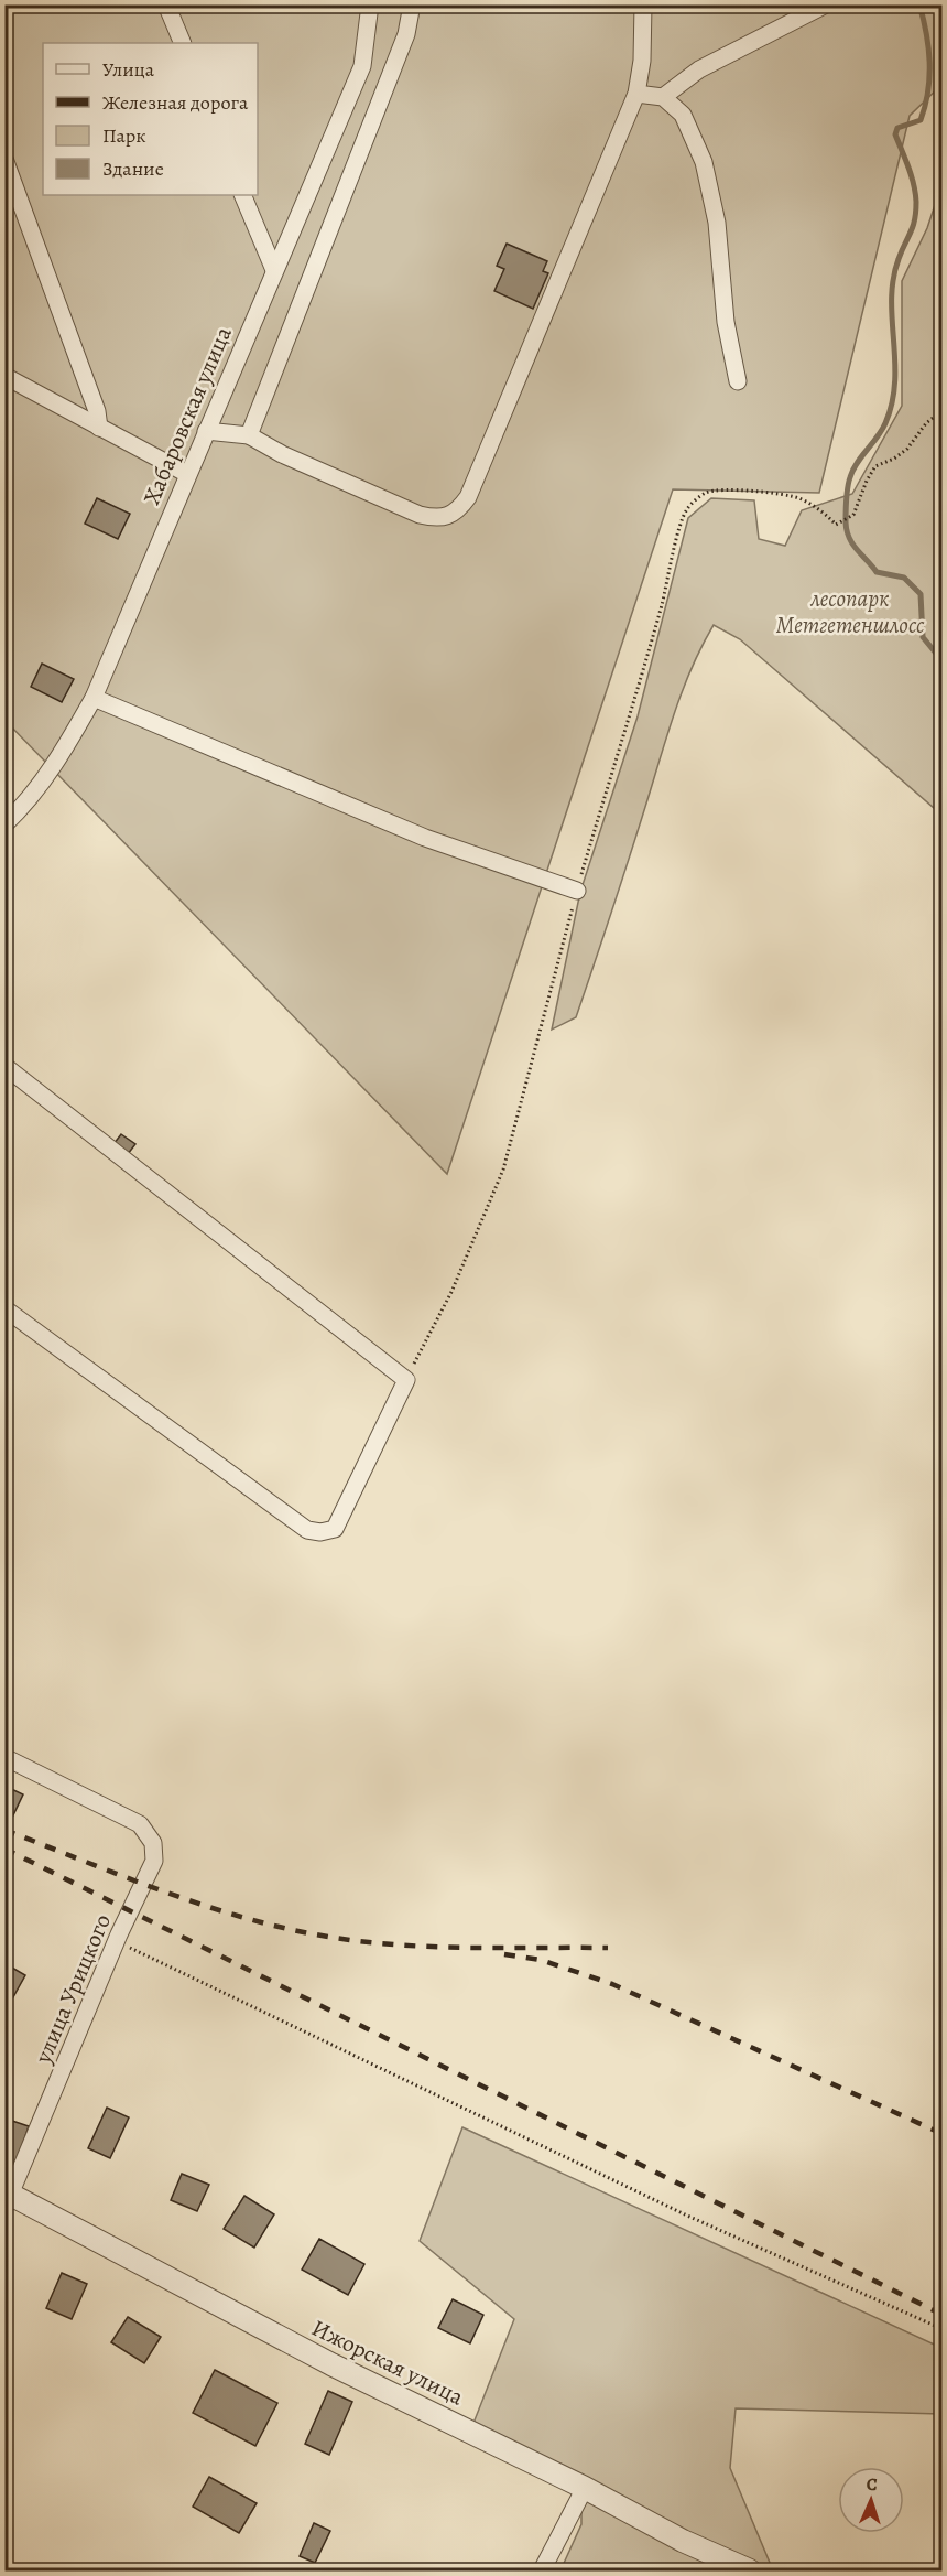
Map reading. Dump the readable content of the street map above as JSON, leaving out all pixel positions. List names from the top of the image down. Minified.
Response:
{"streets":{"street":["Хабаровская улица","улица Урицкого","Ижорская улица"]},"crossings":[["улица Урицкого","Ижорская улица"]],"parks":["лесопарк Метгетеншлосс"],"legend":["Улица","Железная дорога","Парк","Здание"],"north":"top"}
